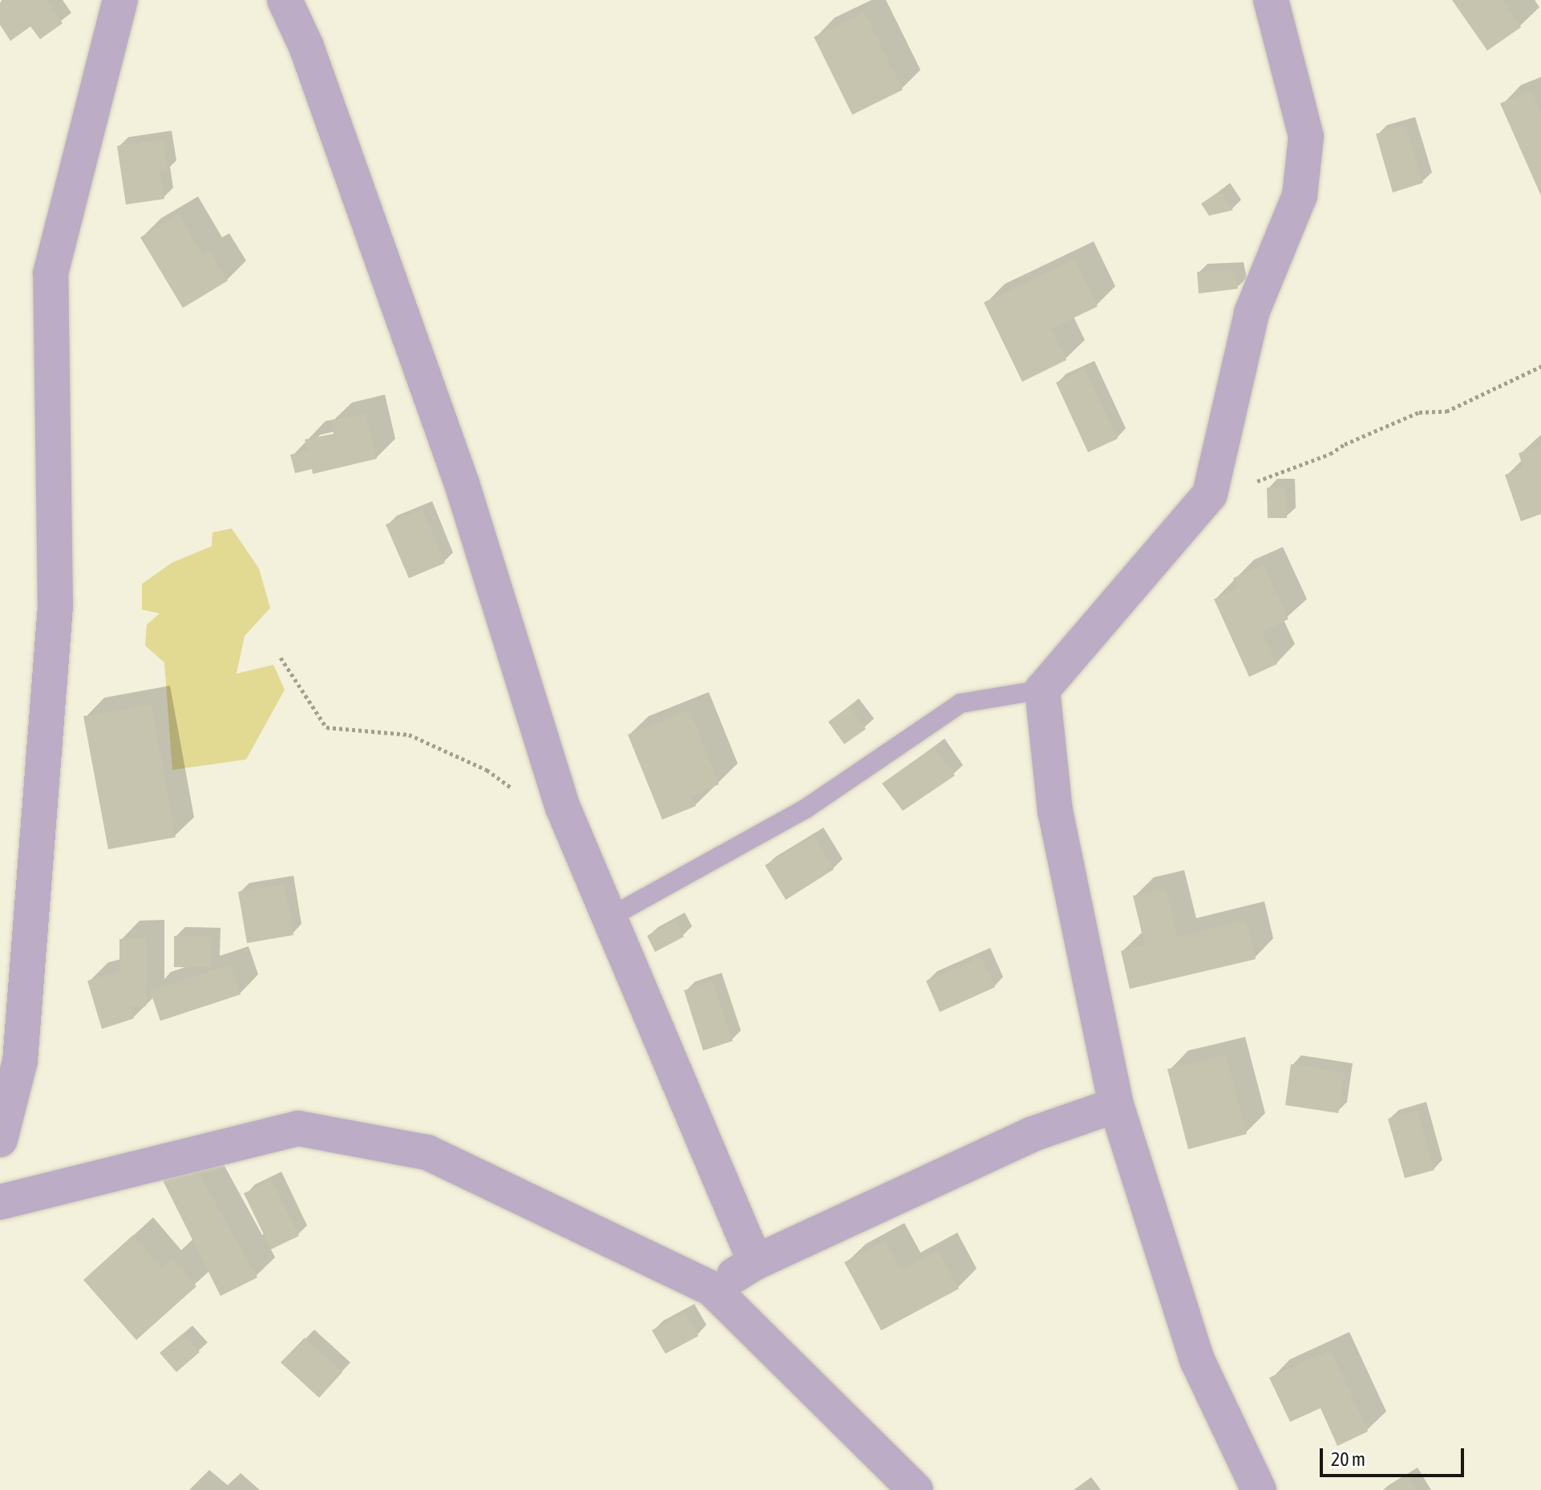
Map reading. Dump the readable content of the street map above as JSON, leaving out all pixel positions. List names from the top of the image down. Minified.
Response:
{"scale_bar":"20 m"}
